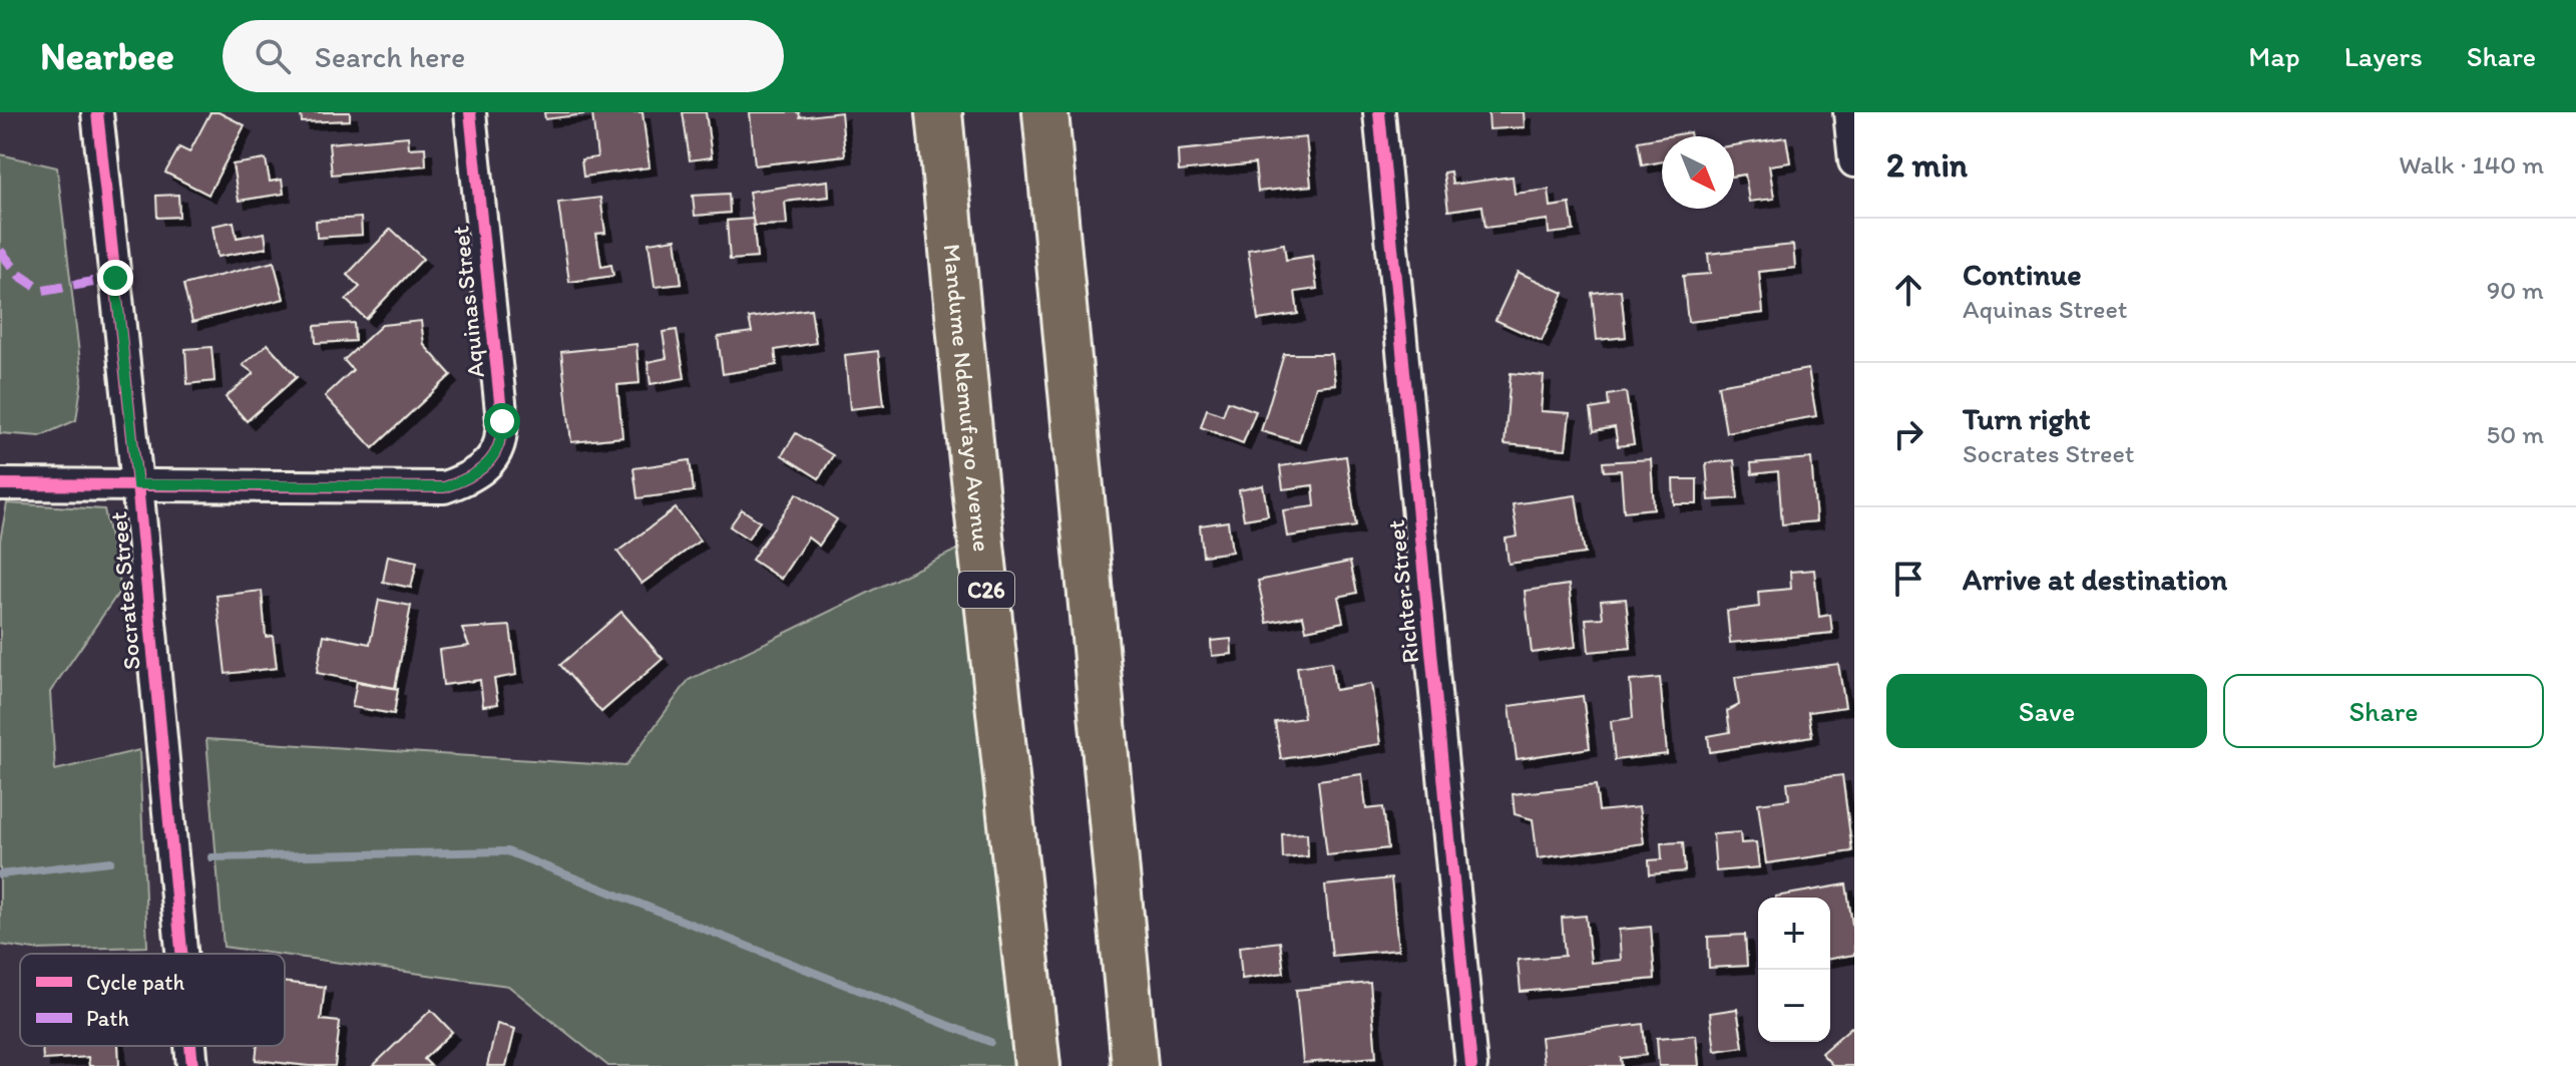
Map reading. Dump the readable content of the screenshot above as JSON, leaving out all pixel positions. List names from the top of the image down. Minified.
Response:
{"streets":{"main road":["Mandume Ndemufayo Avenue","C26"],"street":["Aquinas Street","Socrates Street","Richter Street"]},"crossings":[["Aquinas Street","Socrates Street"]],"legend":["Cycle path","Path"],"north":"bottom right","page":{"header":"Nearbee","search":"Search here","nav":["Map","Layers","Share"],"heading":["2 min","Walk · 140 m"],"list":[["Continue","Aquinas Street","90 m"],["Turn right","Socrates Street","50 m"],"Arrive at destination"],"buttons":["Save","Share"],"map_buttons":["+","−"]}}
